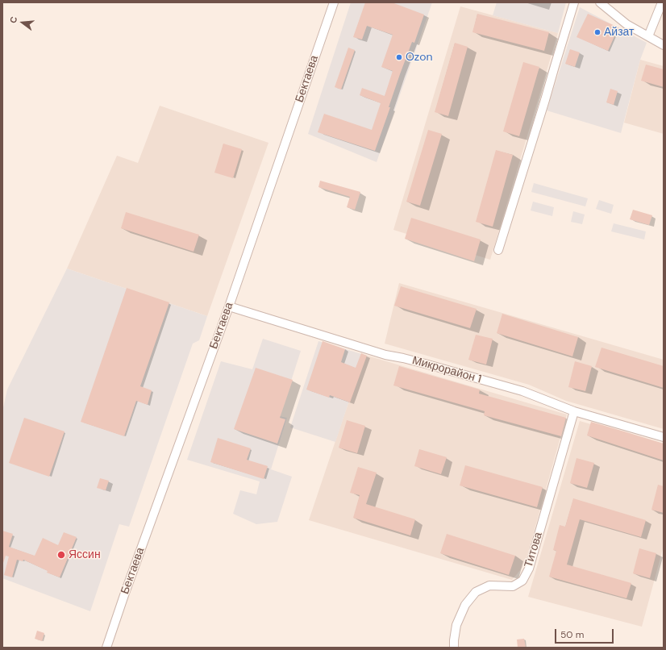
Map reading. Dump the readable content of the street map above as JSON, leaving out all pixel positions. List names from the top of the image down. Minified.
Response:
{"streets":{"street":["Бектаева","Микрорайон 1","Титова"]},"crossings":[["Бектаева","Микрорайон 1"],["Микрорайон 1","Титова"]],"places":["Айзат","Ozon","Яссин"],"scale_bar":"50 m","north":"left"}
